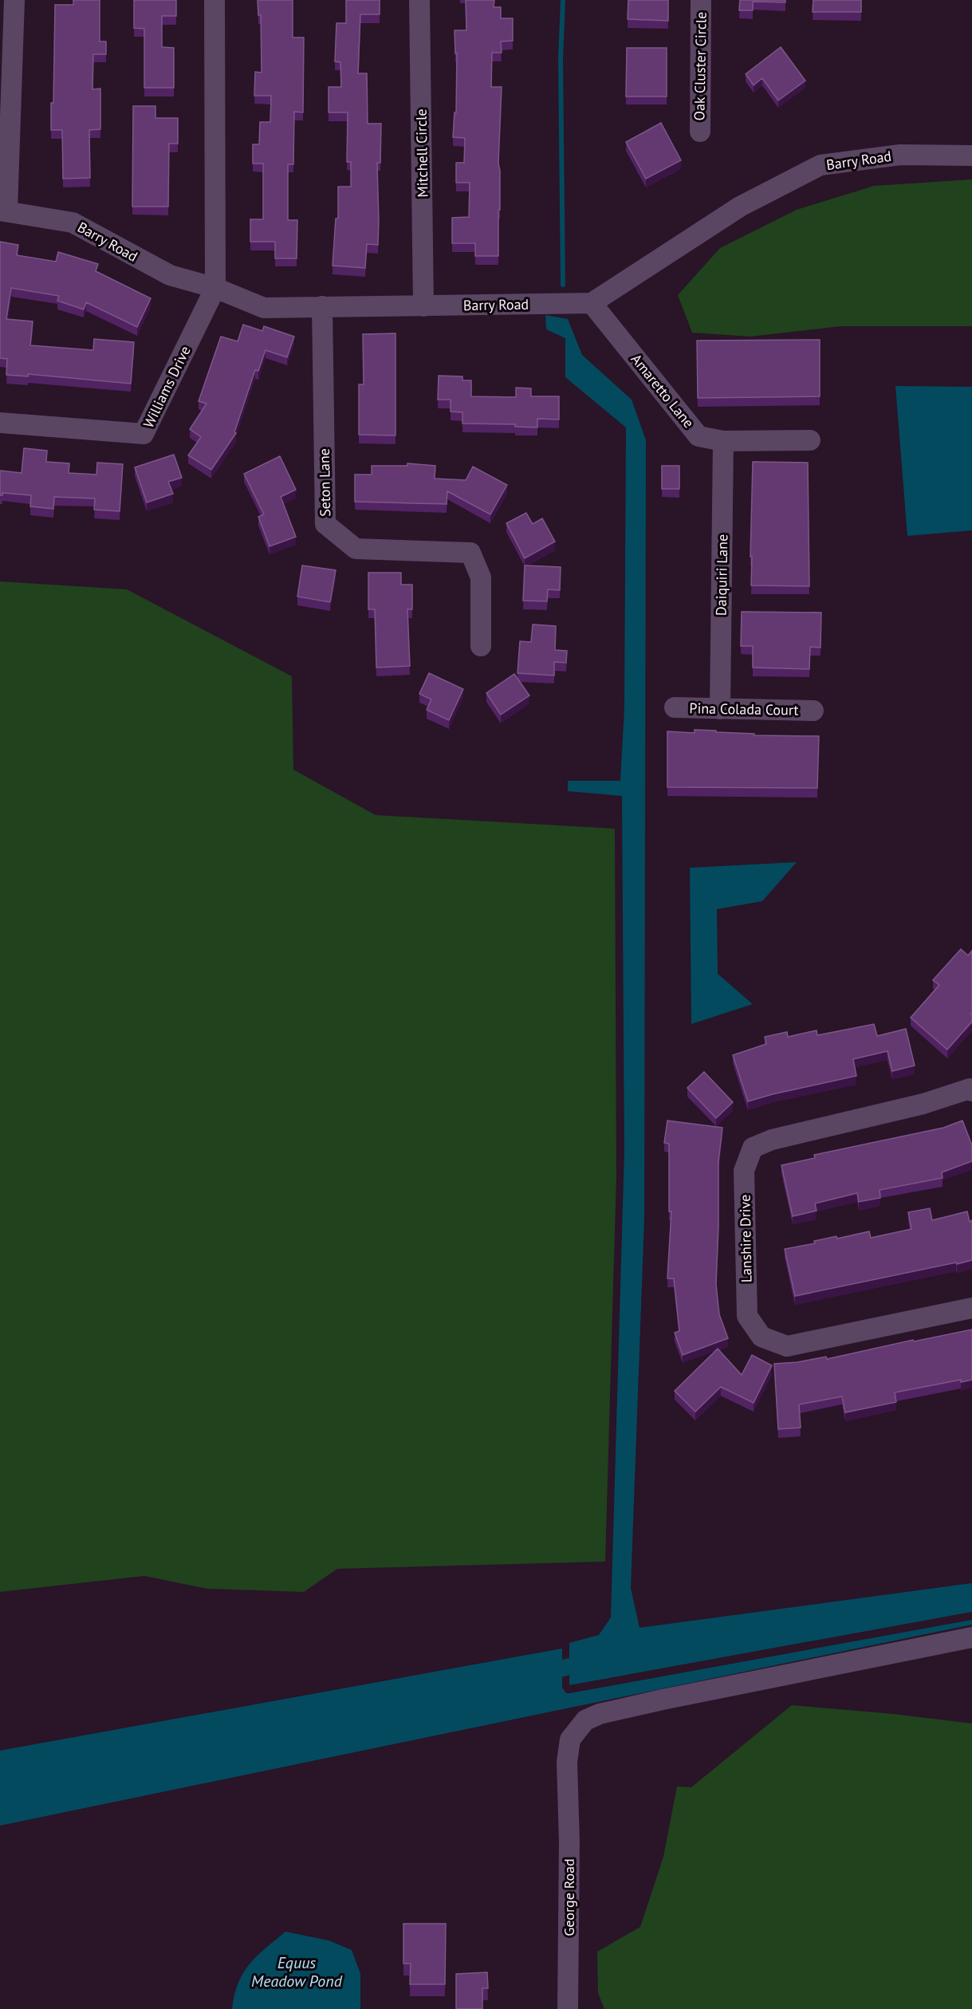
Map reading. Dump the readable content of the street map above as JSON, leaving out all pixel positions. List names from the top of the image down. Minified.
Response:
{"streets":{"street":["Oak Cluster Circle","Mitchell Circle","Barry Road","Williams Drive","Amaretto Lane","Seton Lane","Daiquiri Lane","Pina Colada Court","Lanshire Drive","George Road"]},"crossings":[["Mitchell Circle","Barry Road"],["Barry Road","Williams Drive"],["Barry Road","Amaretto Lane"],["Barry Road","Seton Lane"],["Amaretto Lane","Daiquiri Lane"],["Daiquiri Lane","Pina Colada Court"]],"water":["Equus Meadow Pond"]}
